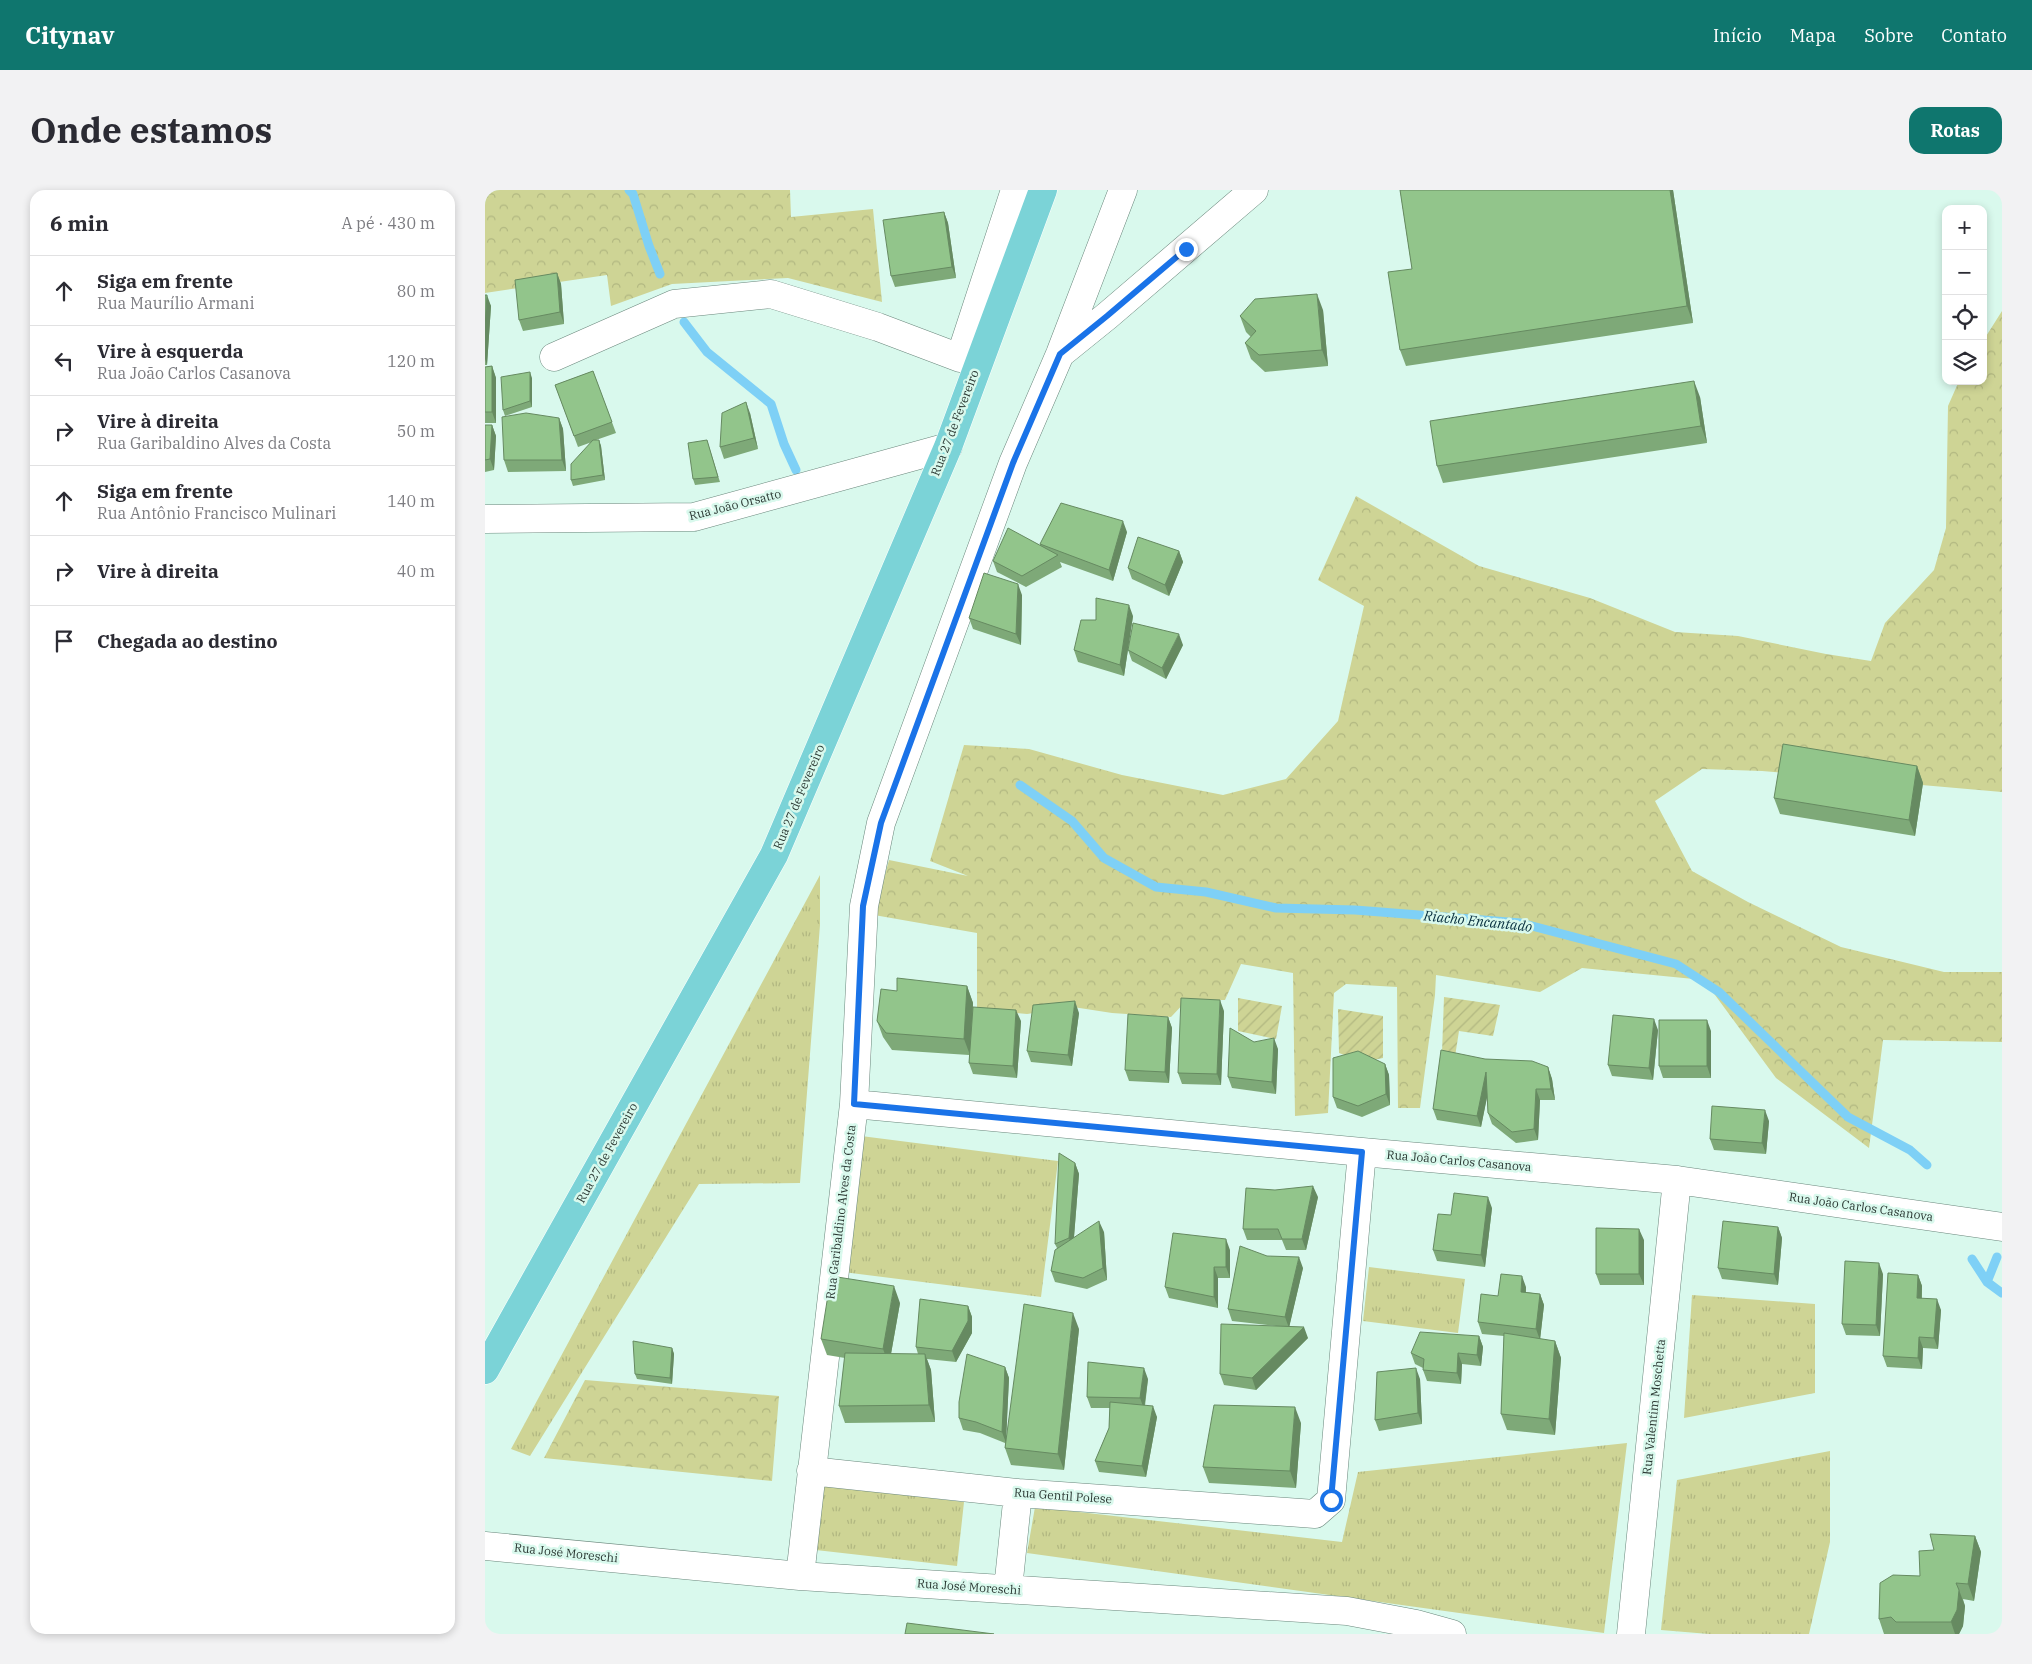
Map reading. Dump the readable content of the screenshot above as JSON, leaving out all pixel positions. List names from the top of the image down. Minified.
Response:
{"streets":{"main road":["Rua 27 de Fevereiro"],"street":["Rua João Orsatto","Rua João Carlos Casanova","Rua Garibaldino Alves da Costa","Rua Valentim Moschetta","Rua Gentil Polese","Rua José Moreschi"]},"crossings":[["Rua 27 de Fevereiro","Rua João Orsatto"],["Rua João Carlos Casanova","Rua Garibaldino Alves da Costa"],["Rua João Carlos Casanova","Rua Valentim Moschetta"],["Rua João Carlos Casanova","Rua Gentil Polese"],["Rua Garibaldino Alves da Costa","Rua Gentil Polese"],["Rua Garibaldino Alves da Costa","Rua José Moreschi"]],"water":["Riacho Encantado"],"page":{"header":"Citynav","nav":["Início","Mapa","Sobre","Contato"],"title":"Onde estamos","buttons":"Rotas","heading":["6 min","A pé · 430 m"],"map_buttons":["+","−"],"list":[["Siga em frente","Rua Maurílio Armani","80 m"],["Vire à esquerda","Rua João Carlos Casanova","120 m"],["Vire à direita","Rua Garibaldino Alves da Costa","50 m"],["Siga em frente","Rua Antônio Francisco Mulinari","140 m"],["Vire à direita","40 m"],"Chegada ao destino"]}}
